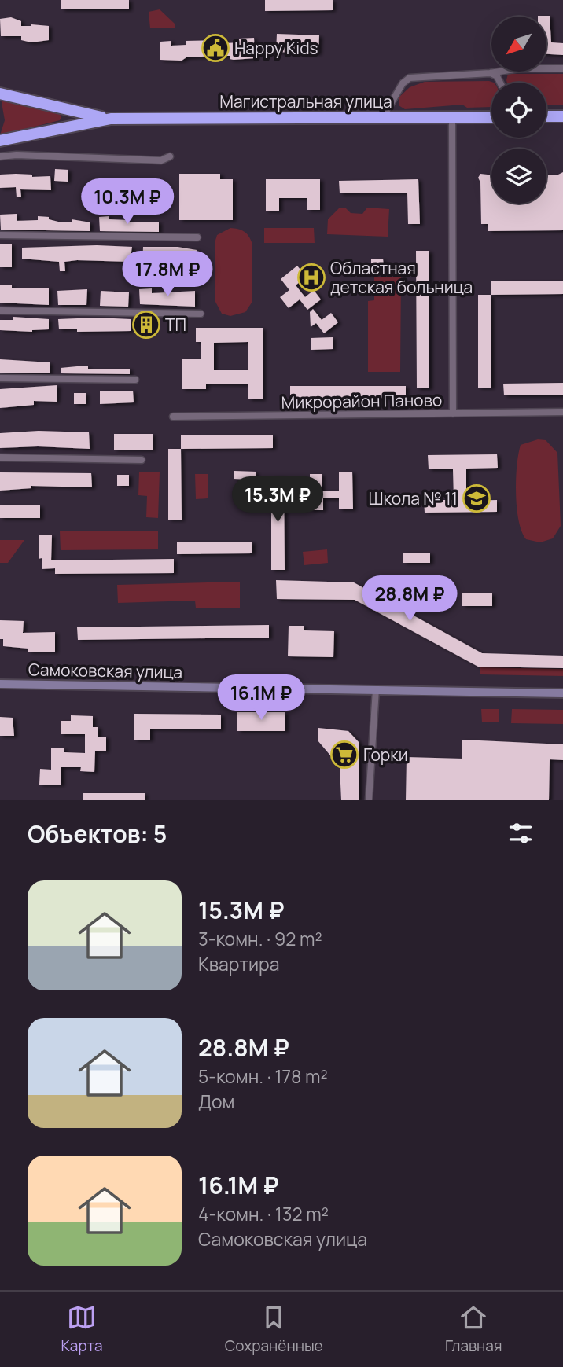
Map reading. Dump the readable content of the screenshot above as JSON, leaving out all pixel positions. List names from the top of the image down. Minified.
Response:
{"streets":{"highway":["Магистральная улица"],"street":["Микрорайон Паново","Самоковская улица"]},"crossings":[["Магистральная улица","Микрорайон Паново"]],"places":{"public building":["Happy Kids"],"hospital":["Областная детская больница"],"building":["ТП"],"school or university":["Школа № 11"],"supermarket":["Горки"]},"north":"bottom left","page":{"price":["10.3M ₽","17.8M ₽","15.3M ₽","28.8M ₽","16.1M ₽"],"heading":"Объектов: 5","list":[{"name":"15.3M ₽","note":"3-комн. · 92 m² · Квартира"},{"name":"28.8M ₽","note":"5-комн. · 178 m² · Дом"},{"name":"16.1M ₽","note":"4-комн. · 132 m² · Самоковская улица"}],"tabs":["Карта","Сохранённые","Главная"]}}
